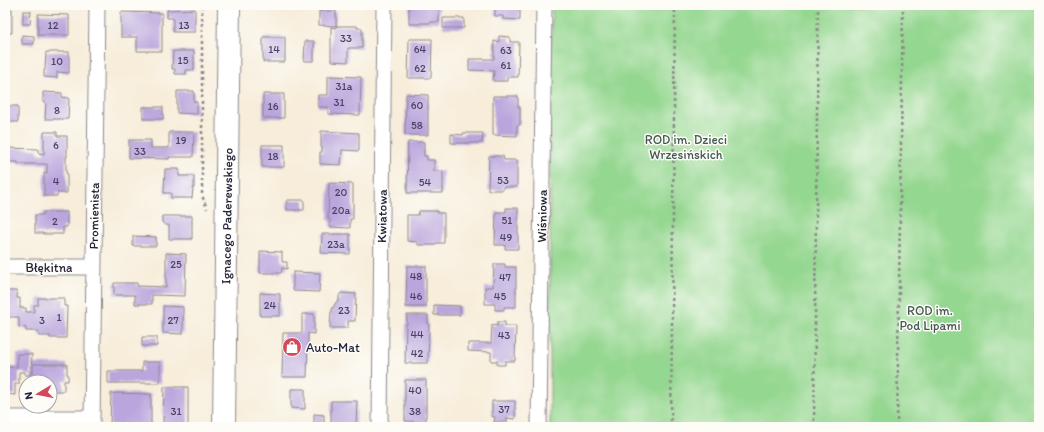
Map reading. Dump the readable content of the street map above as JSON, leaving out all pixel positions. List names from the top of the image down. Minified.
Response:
{"streets":{"street":["Promienista","Ignacego Paderewskiego","Kwiatowa","Wiśniowa","Błękitna"]},"crossings":[["Promienista","Błękitna"]],"parks":["ROD im. Dzieci Wrzesińskich","ROD im. Pod Lipami"],"places":{"shop":["Auto-Mat"]},"house_numbers":["12","13","33","14","64","63","15","10","61","62","31a","31","60","16","8","58","19","6","33","18","53","4","54","20","20a","51","2","49","23a","25","48","47","46","45","24","23","1","3","27","44","43","42","40","37","31","38"],"north":"left"}
